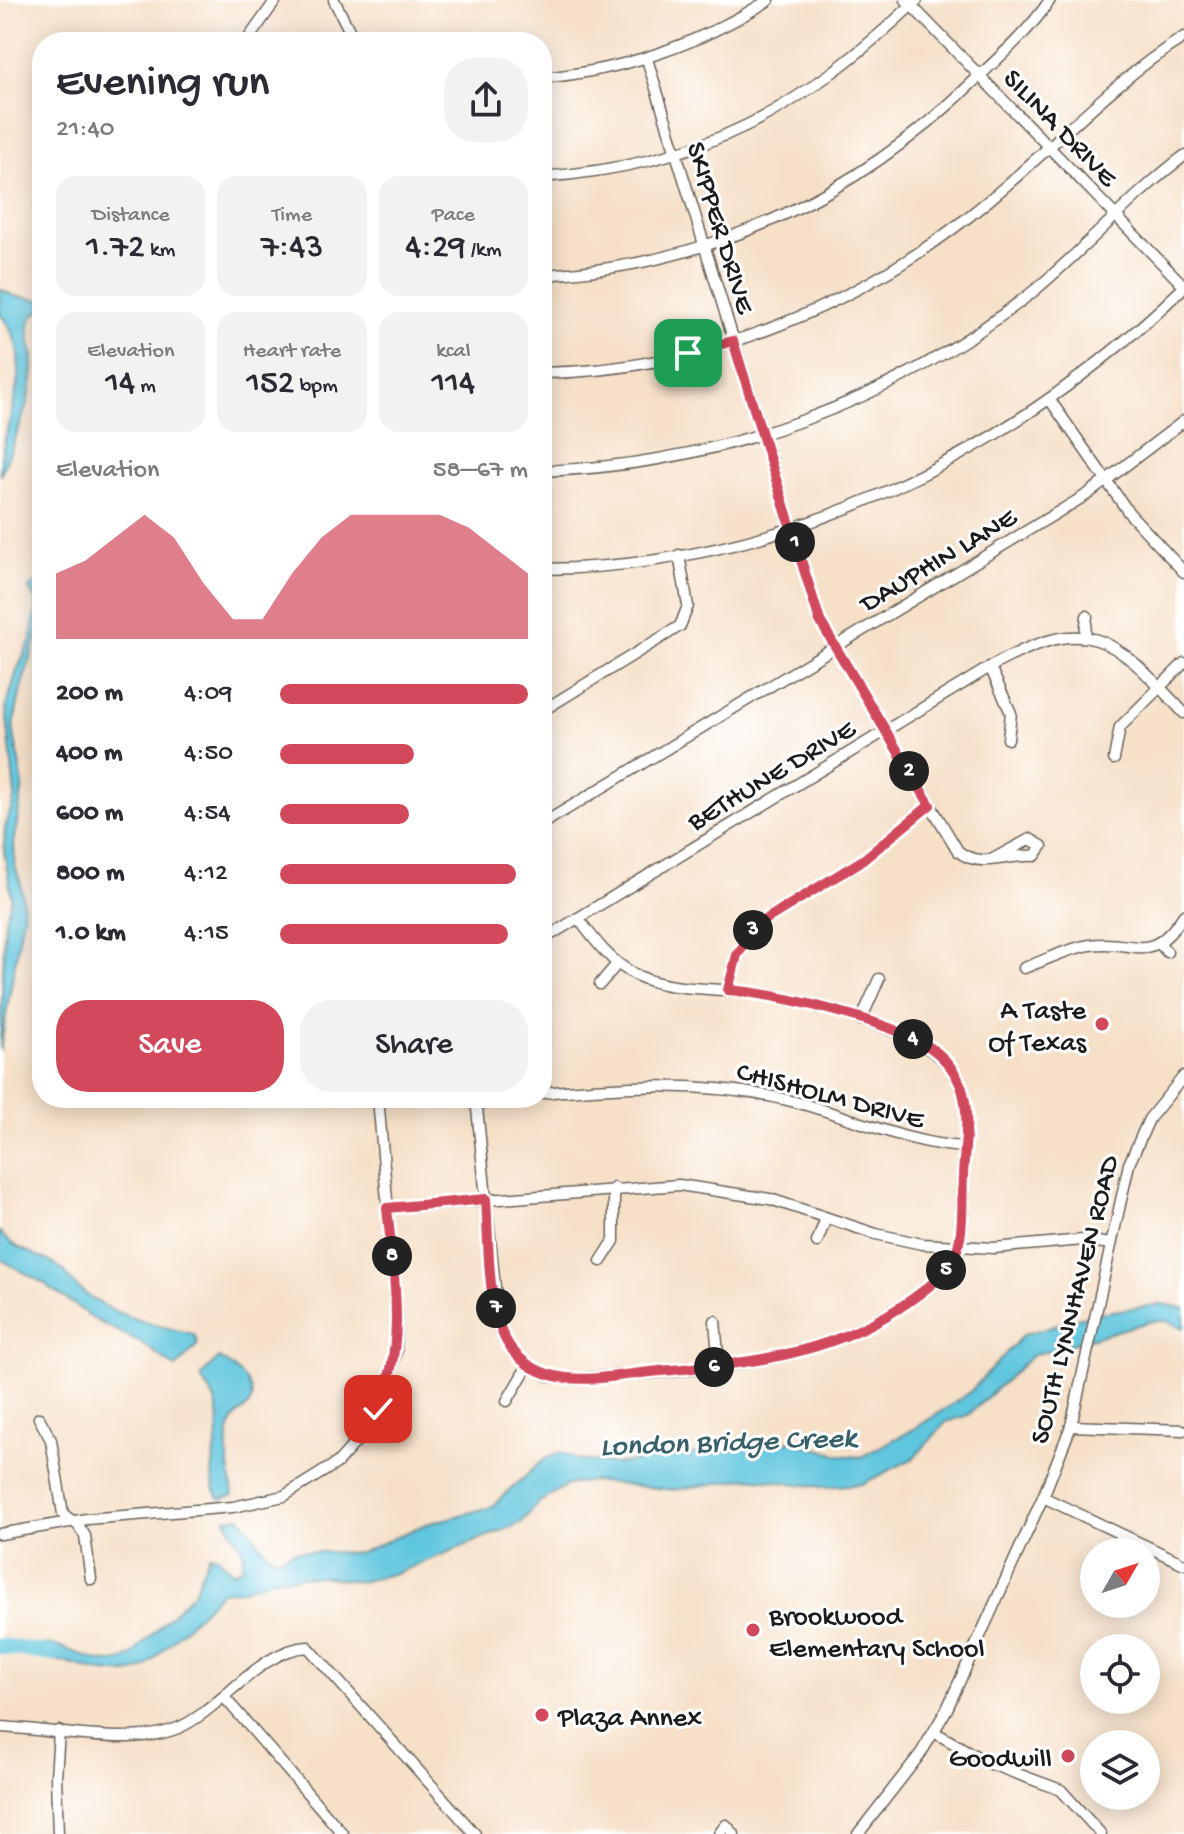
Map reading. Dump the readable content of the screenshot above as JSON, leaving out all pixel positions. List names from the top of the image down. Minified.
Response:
{"streets":{"street":["SILINA DRIVE","SKIPPER DRIVE","DAUPHIN LANE","BETHUNE DRIVE","CHISHOLM DRIVE","SOUTH LYNNHAVEN ROAD"]},"crossings":[["SKIPPER DRIVE","DAUPHIN LANE"],["SKIPPER DRIVE","BETHUNE DRIVE"]],"water":["London Bridge Creek"],"places":["A Taste Of Texas","Brookwood Elementary School","Plaza Annex","Goodwill"],"north":"top right","page":{"heading":["Evening run","21:40"],"stats":[["Distance","1.72 km"],["Time","7:43"],["Pace","4:29 /km"],["Elevation","14 m"],["Heart rate","152 bpm"],["kcal","114"]],"chart":["Elevation","58–67 m"],"pins":["1","2","3","4","8","5","7","6"],"list":[{"name":"200 m","note":"4:09"},{"name":"400 m","note":"4:50"},{"name":"600 m","note":"4:54"},{"name":"800 m","note":"4:12"},{"name":"1.0 km","note":"4:15"}],"buttons":["Save","Share"]}}
